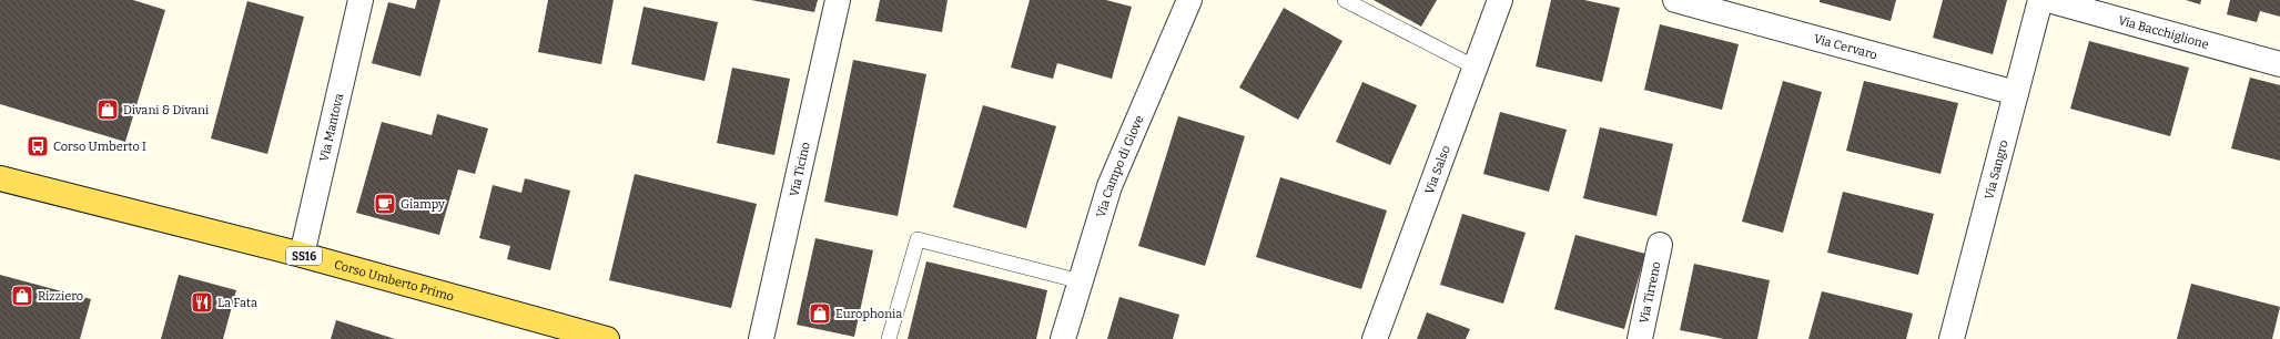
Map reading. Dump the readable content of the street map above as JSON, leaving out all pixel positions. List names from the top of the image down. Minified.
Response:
{"streets":{"main road":["SS16","Corso Umberto Primo"],"street":["Via Bacchiglione","Via Cervaro","Via Mantova","Via Campo di Giove","Via Ticino","Via Salso","Via Sangro","Via Tirreno"]},"crossings":[["Via Cervaro","Via Sangro"],["Via Mantova","Corso Umberto Primo"]],"places":{"shop":["Divani & Divani","Rizziero","Europhonia"],"bus stop":["Corso Umberto I"],"cafe":["Giampy"],"restaurant":["La Fata"]}}
